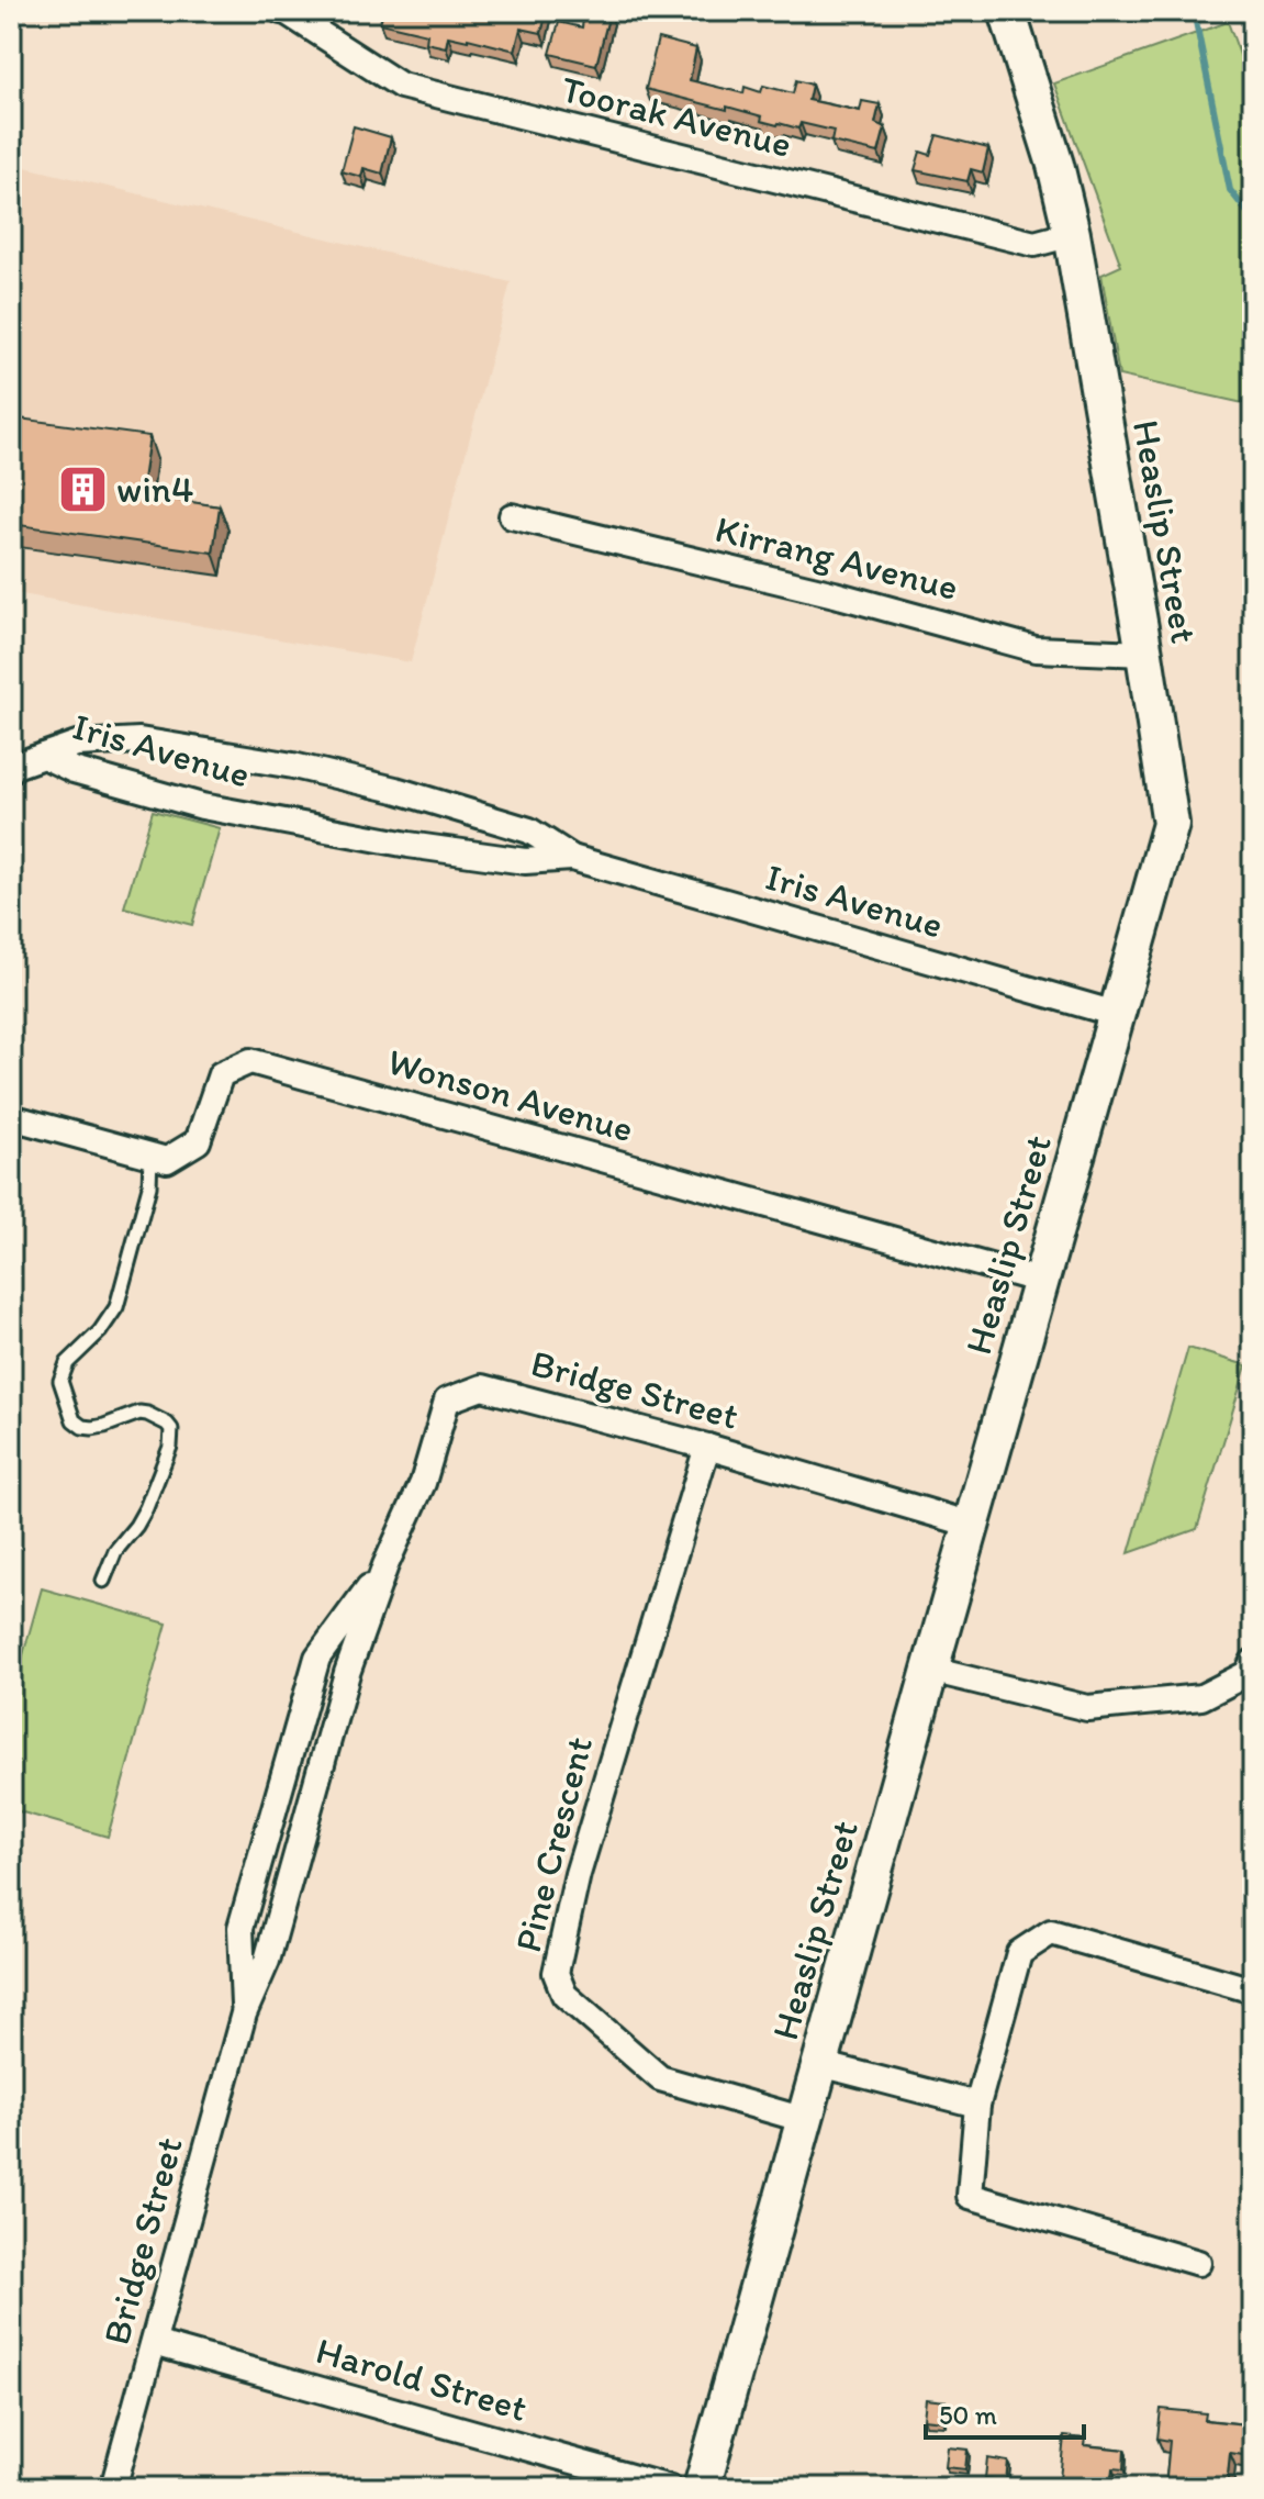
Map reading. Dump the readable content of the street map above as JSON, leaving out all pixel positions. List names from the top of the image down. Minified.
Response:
{"streets":{"street":["Toorak Avenue","Heaslip Street","Kirrang Avenue","Iris Avenue","Wonson Avenue","Bridge Street","Pine Crescent","Harold Street"]},"crossings":[["Toorak Avenue","Heaslip Street"],["Heaslip Street","Kirrang Avenue"],["Heaslip Street","Iris Avenue"],["Heaslip Street","Wonson Avenue"],["Heaslip Street","Bridge Street"],["Heaslip Street","Pine Crescent"],["Bridge Street","Pine Crescent"],["Bridge Street","Harold Street"]],"places":{"building":["win4"]},"scale_bar":"50 m"}
